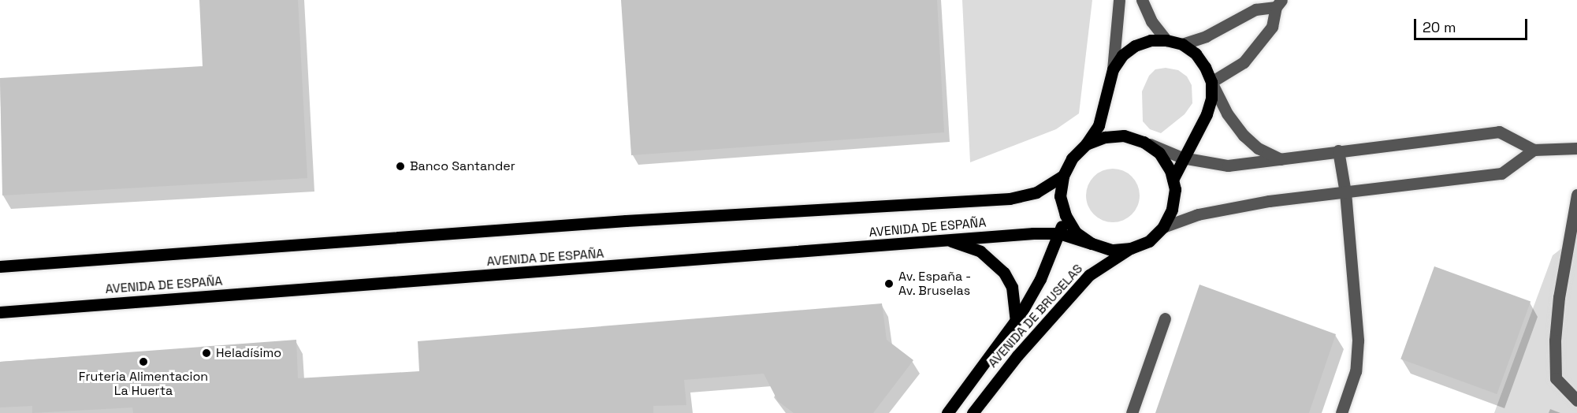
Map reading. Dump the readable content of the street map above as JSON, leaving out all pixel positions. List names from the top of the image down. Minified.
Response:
{"streets":{"main road":["AVENIDA DE ESPAÑA","AVENIDA DE BRUSELAS"]},"crossings":[["AVENIDA DE ESPAÑA","AVENIDA DE BRUSELAS"]],"places":["Banco Santander","Av. España - Av. Bruselas","Heladísimo","Fruteria Alimentacion La Huerta"],"scale_bar":"20 m"}
